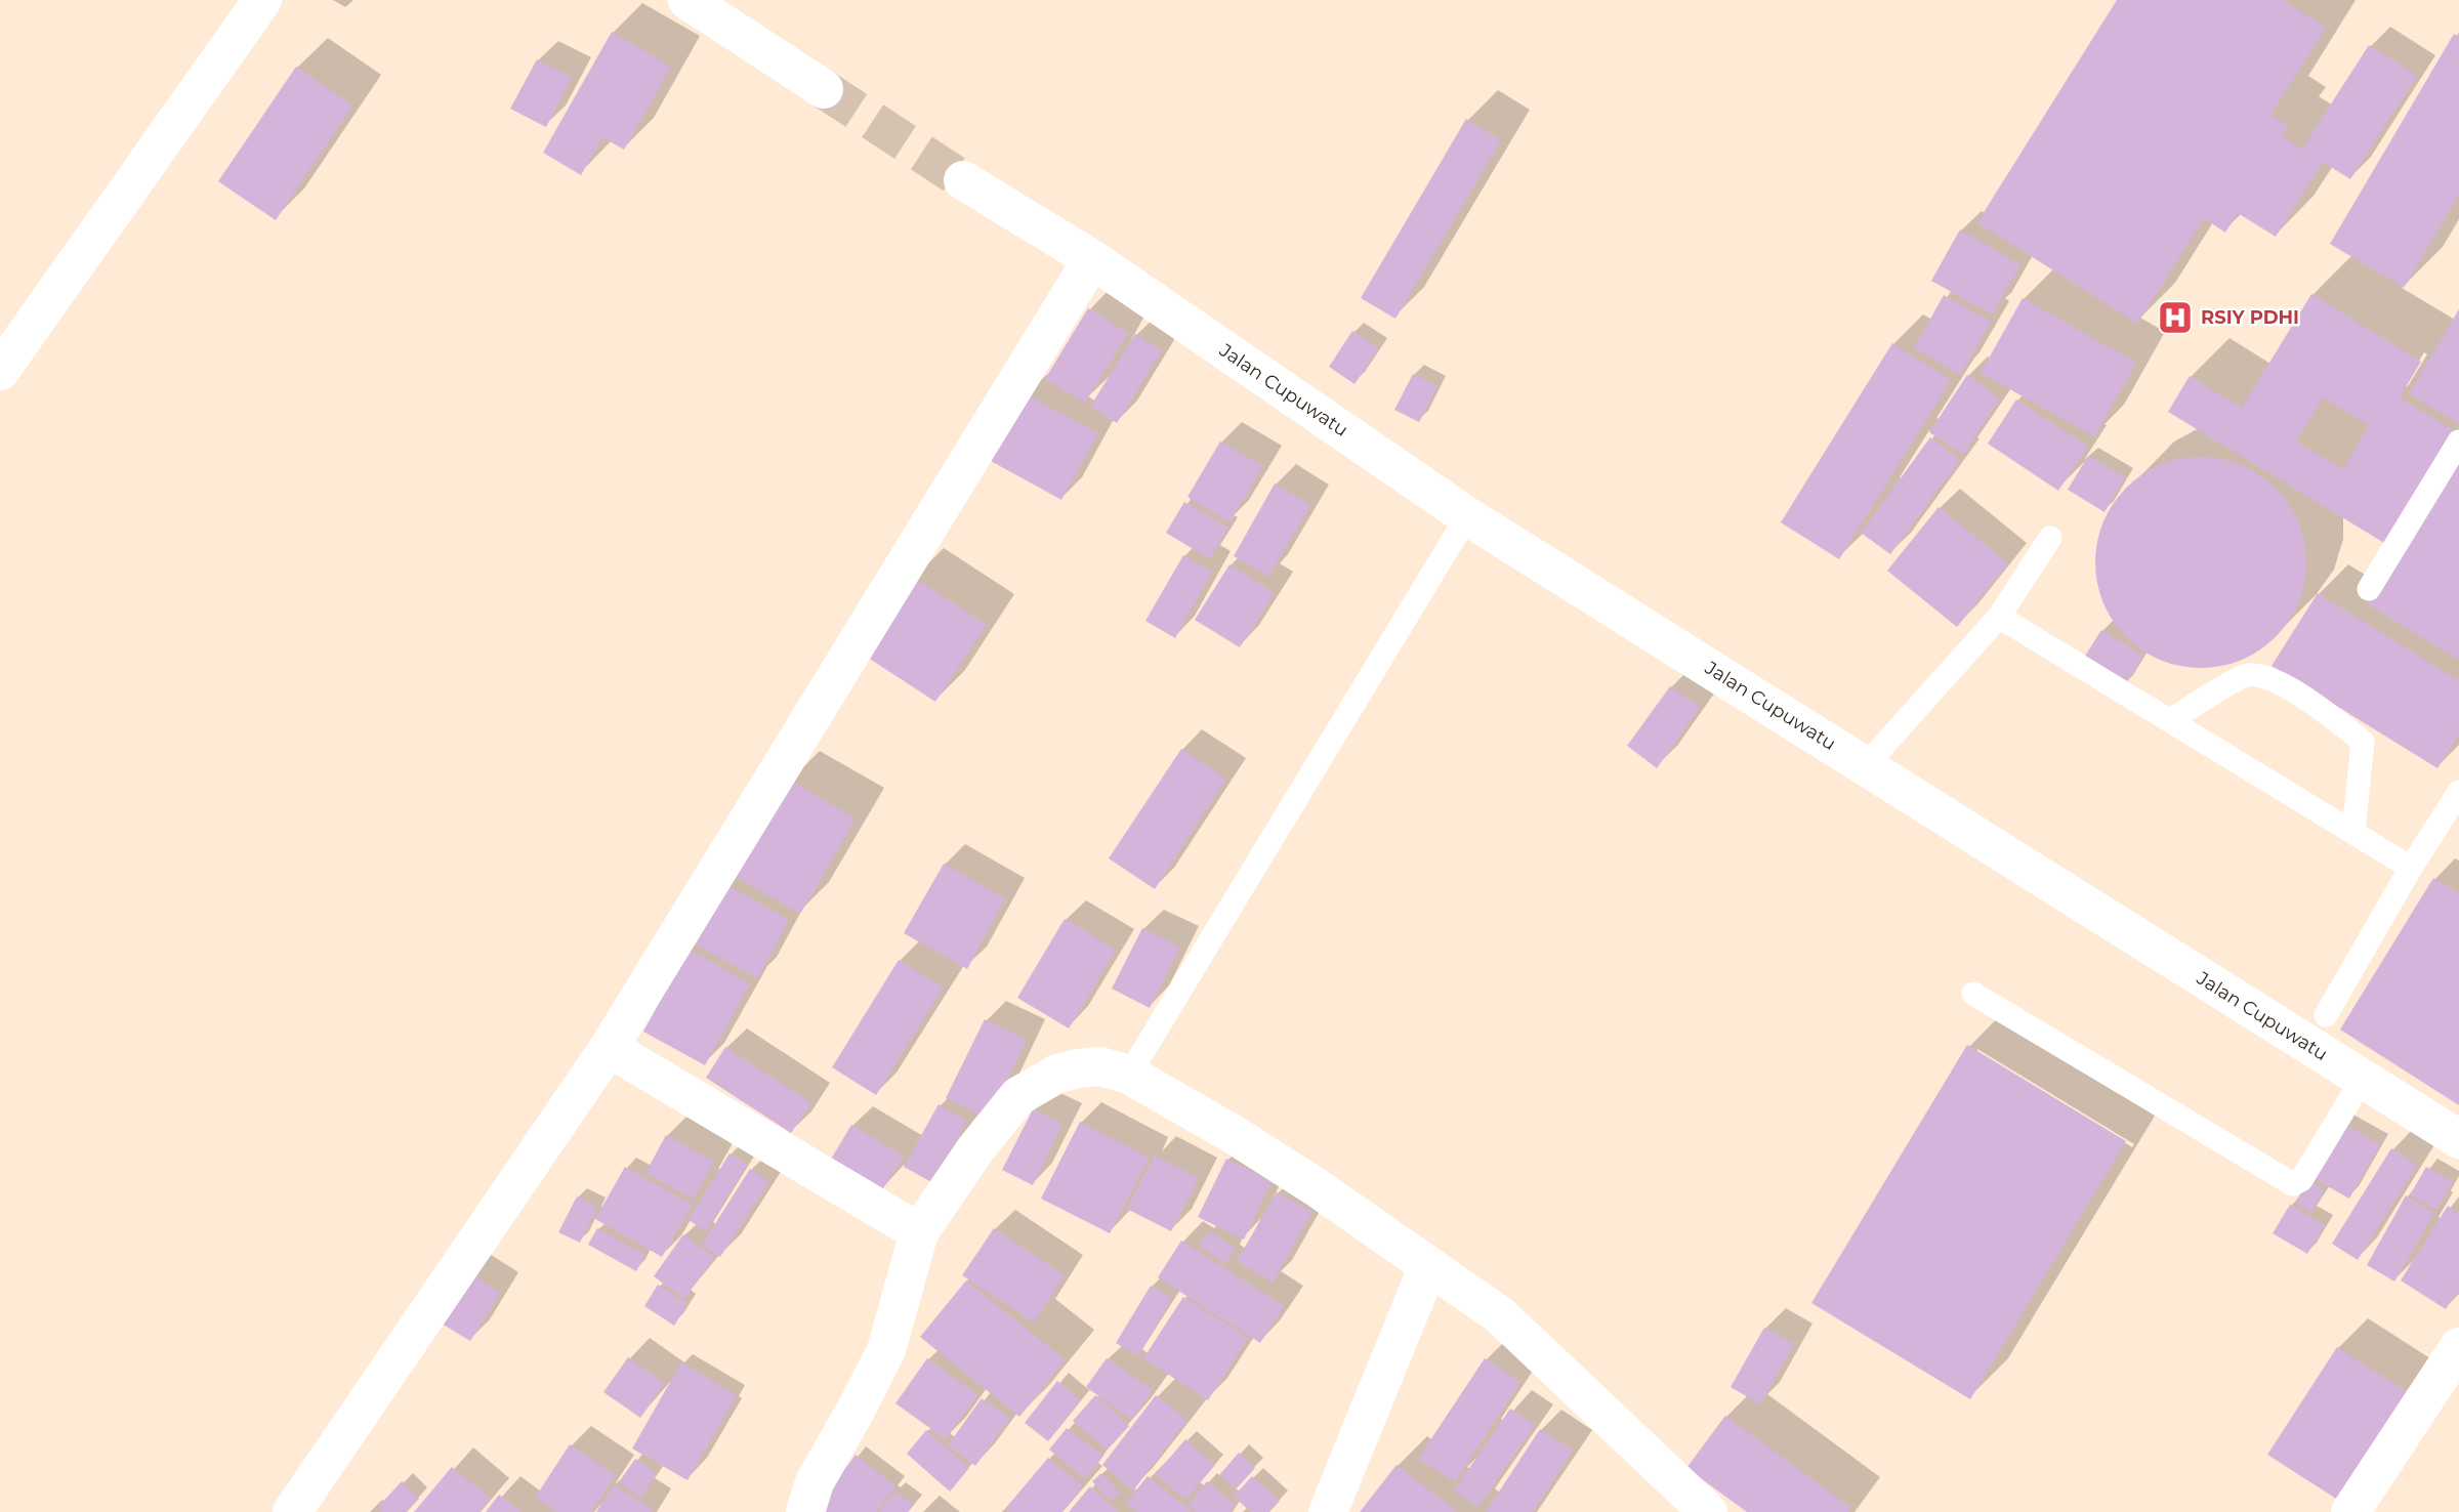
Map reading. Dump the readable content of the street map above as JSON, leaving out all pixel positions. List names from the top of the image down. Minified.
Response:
{"streets":{"street":["Jalan Cupuwatu"]},"places":{"hospital":["RSIY PDHI"]}}
